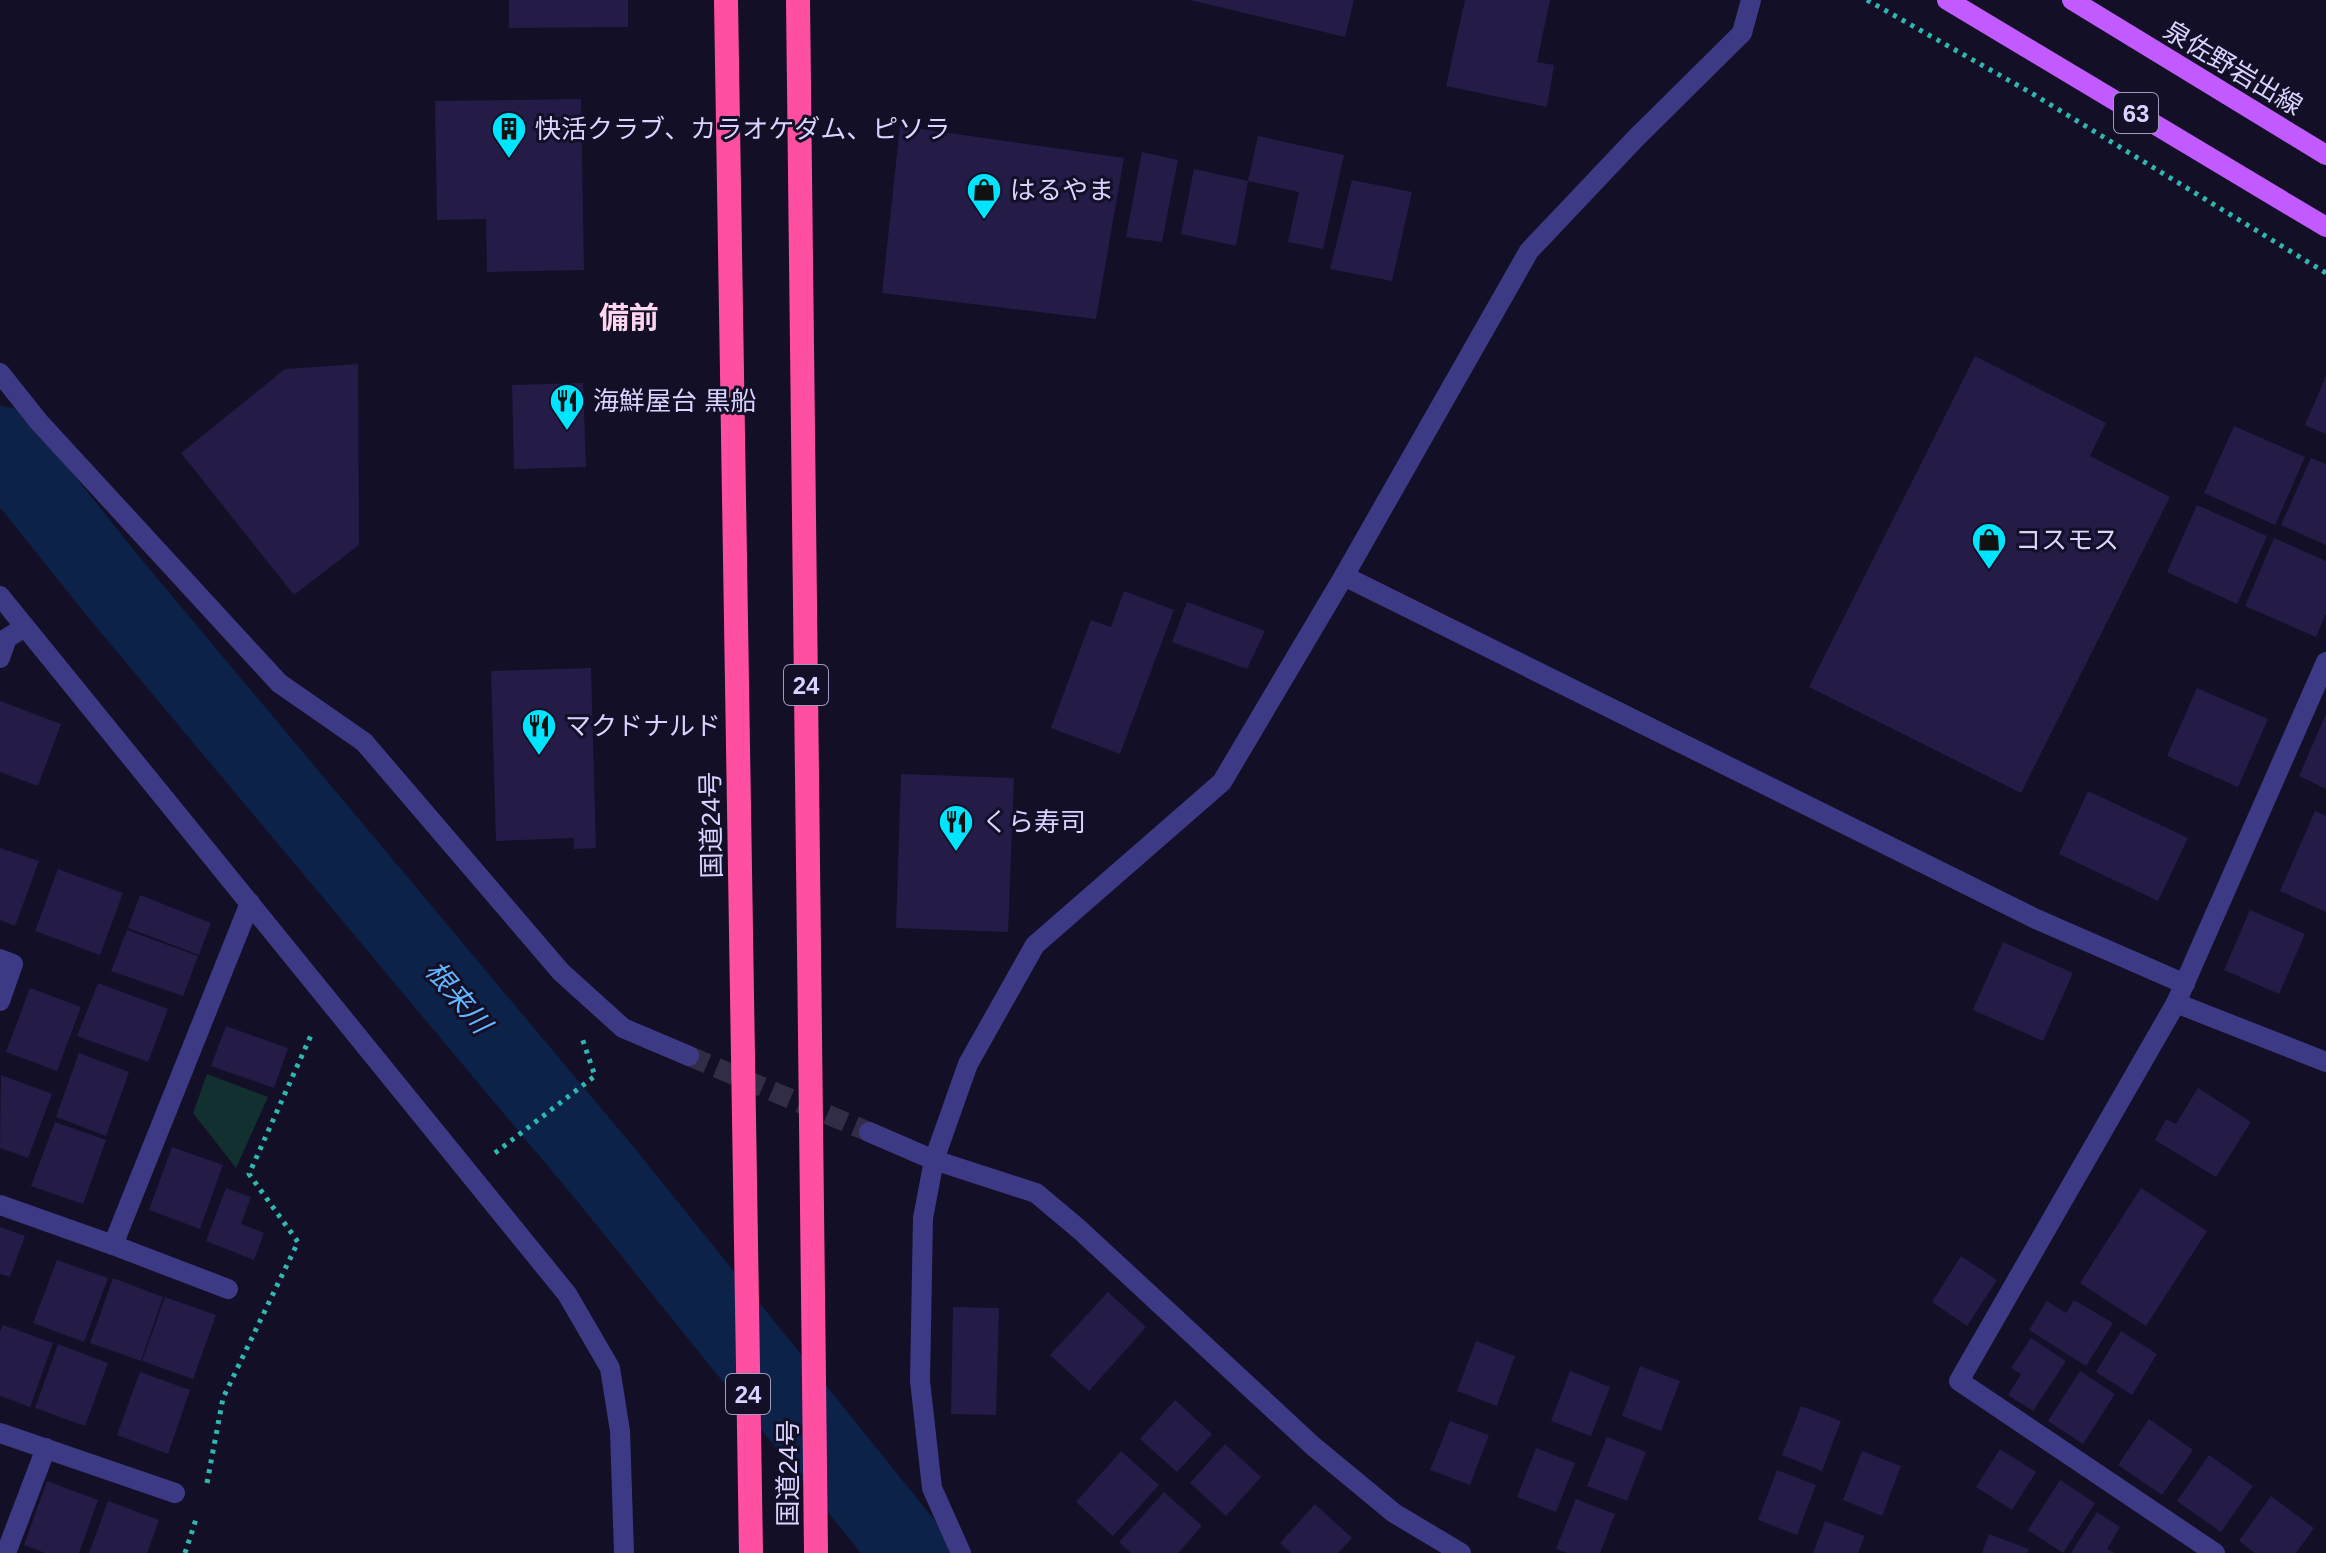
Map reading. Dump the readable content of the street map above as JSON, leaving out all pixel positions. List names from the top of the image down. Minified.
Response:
{"streets":{"highway":["24","国道24号"],"main road":["泉佐野岩出線","63"]},"districts":["備前"],"water":["根来川"],"places":{"building":["快活クラブ、カラオケダム、ピソラ"],"shop":["はるやま","コスモス"],"restaurant":["海鮮屋台 黒船","マクドナルド","くら寿司"]}}
